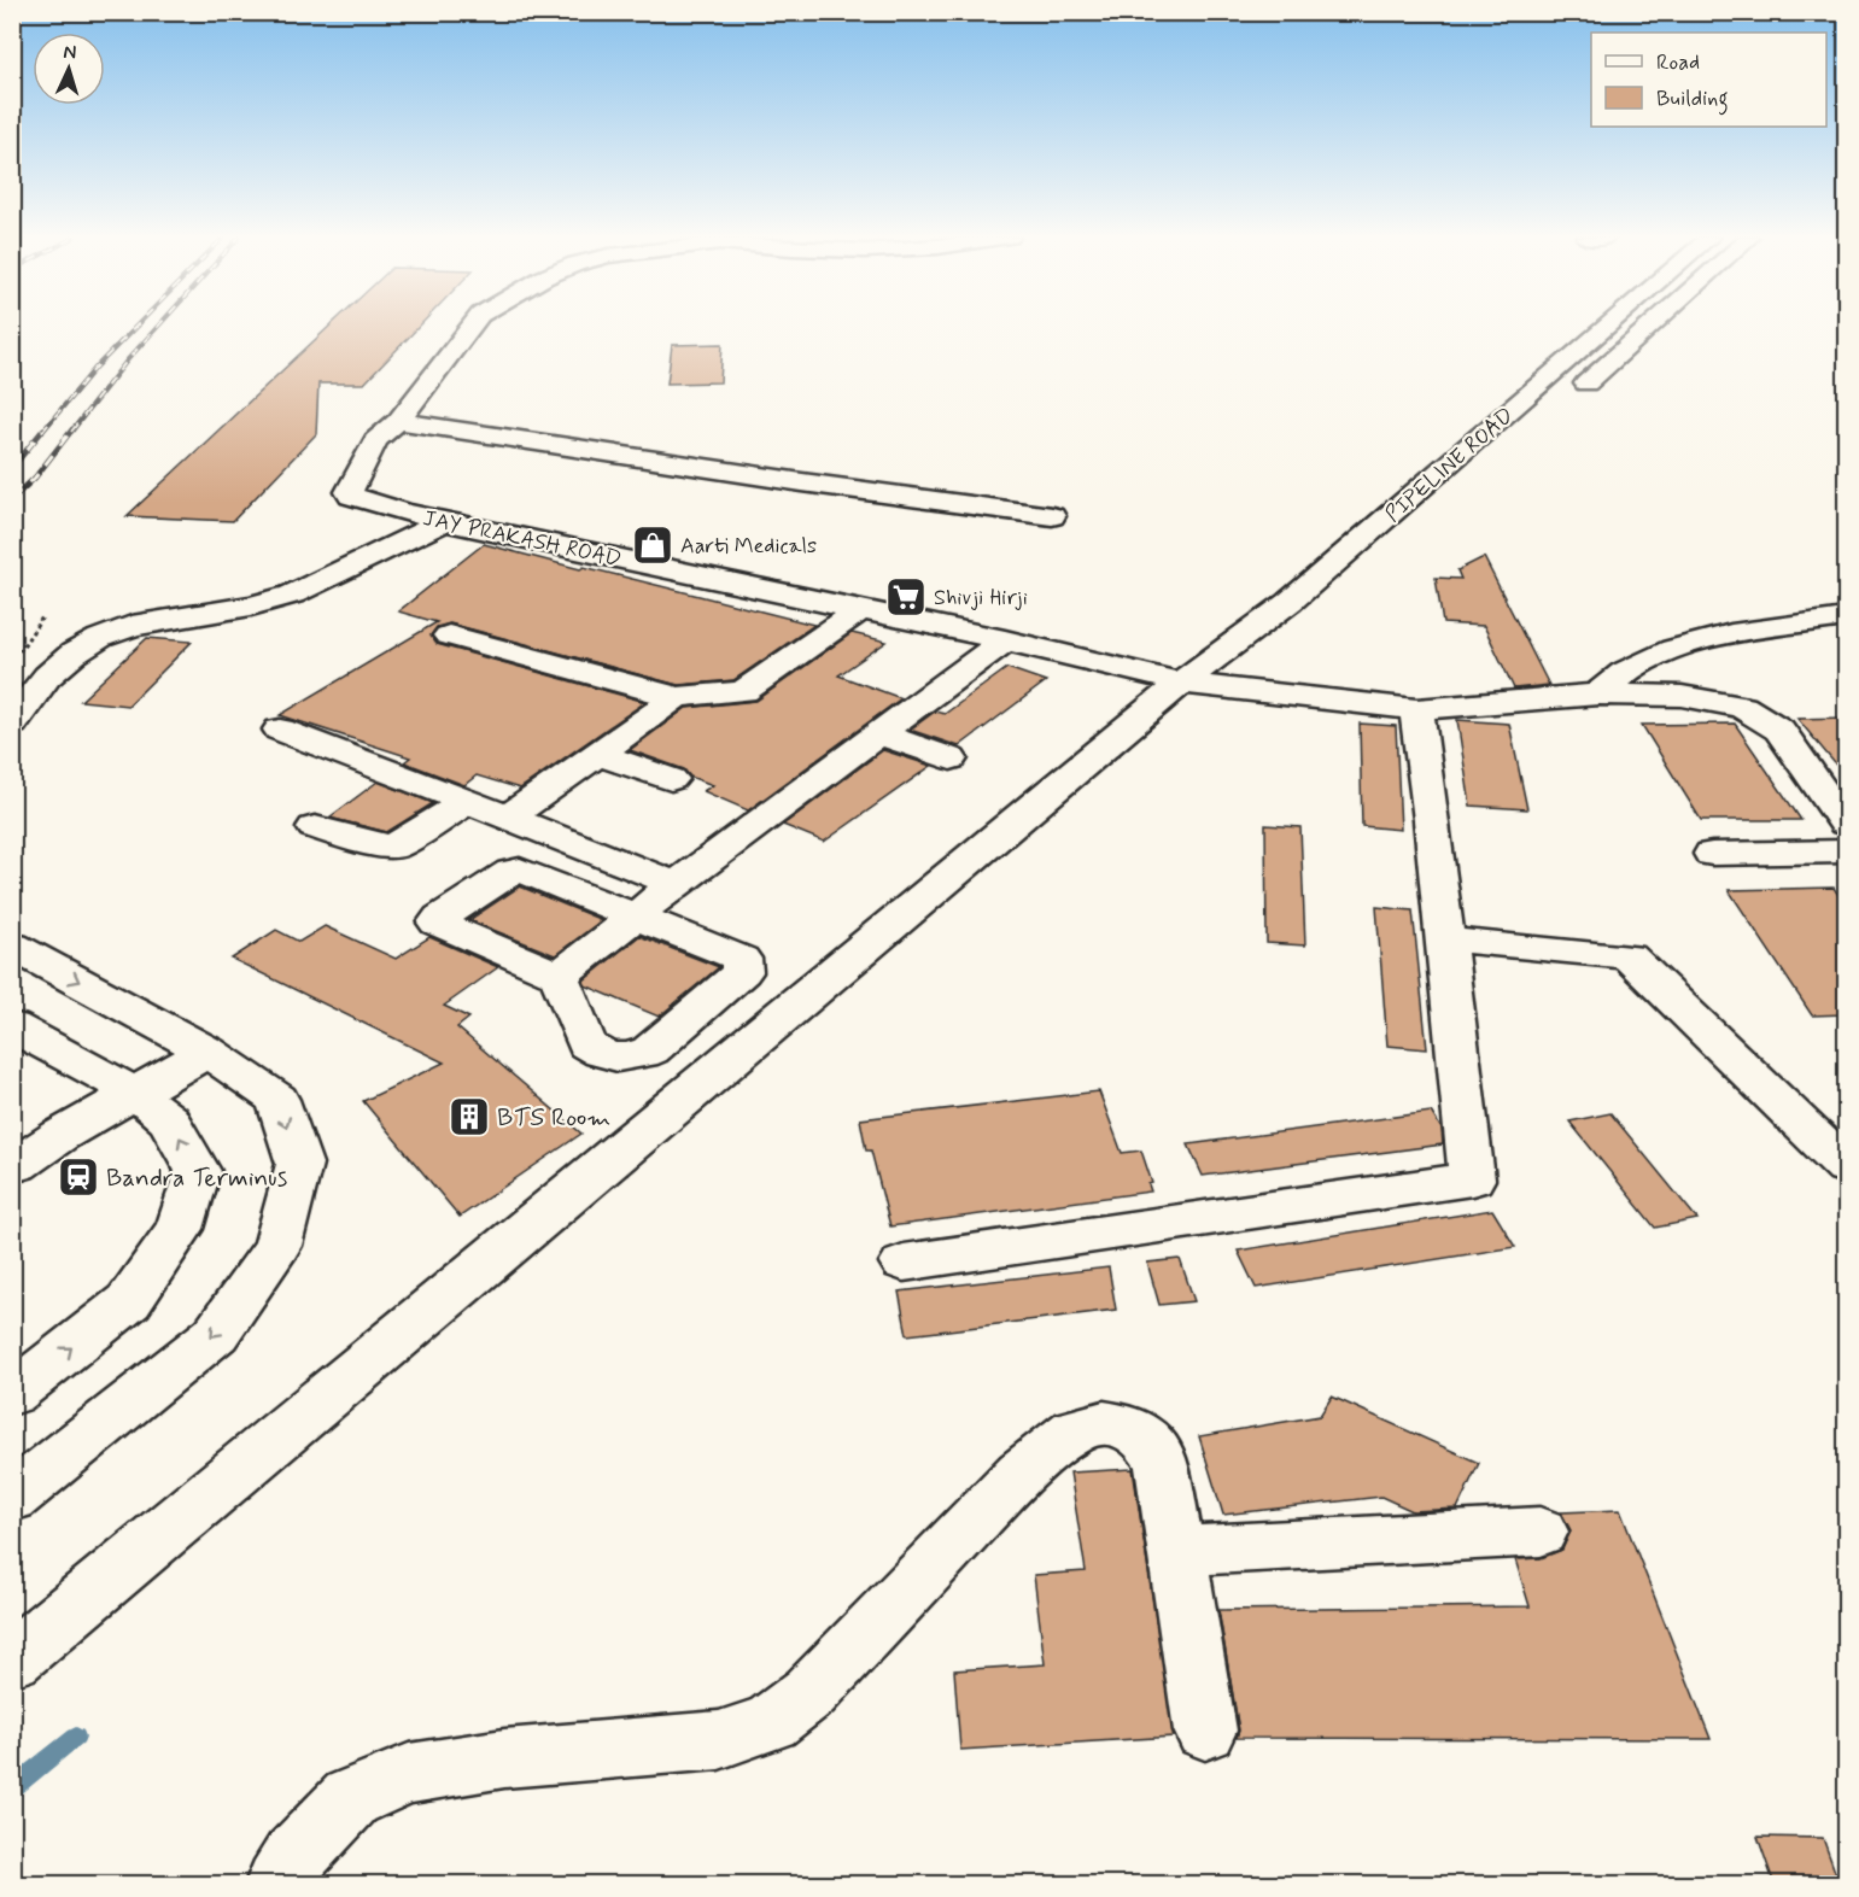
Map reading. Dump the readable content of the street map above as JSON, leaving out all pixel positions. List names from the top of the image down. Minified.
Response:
{"streets":{"street":["PIPELINE ROAD","JAY PRAKASH ROAD"]},"crossings":[["PIPELINE ROAD","JAY PRAKASH ROAD"]],"places":{"shop":["Aarti Medicals"],"supermarket":["Shivji Hirji"],"building":["BTS Room"],"station":["Bandra Terminus"]},"legend":["Road","Building"],"north":"top"}
